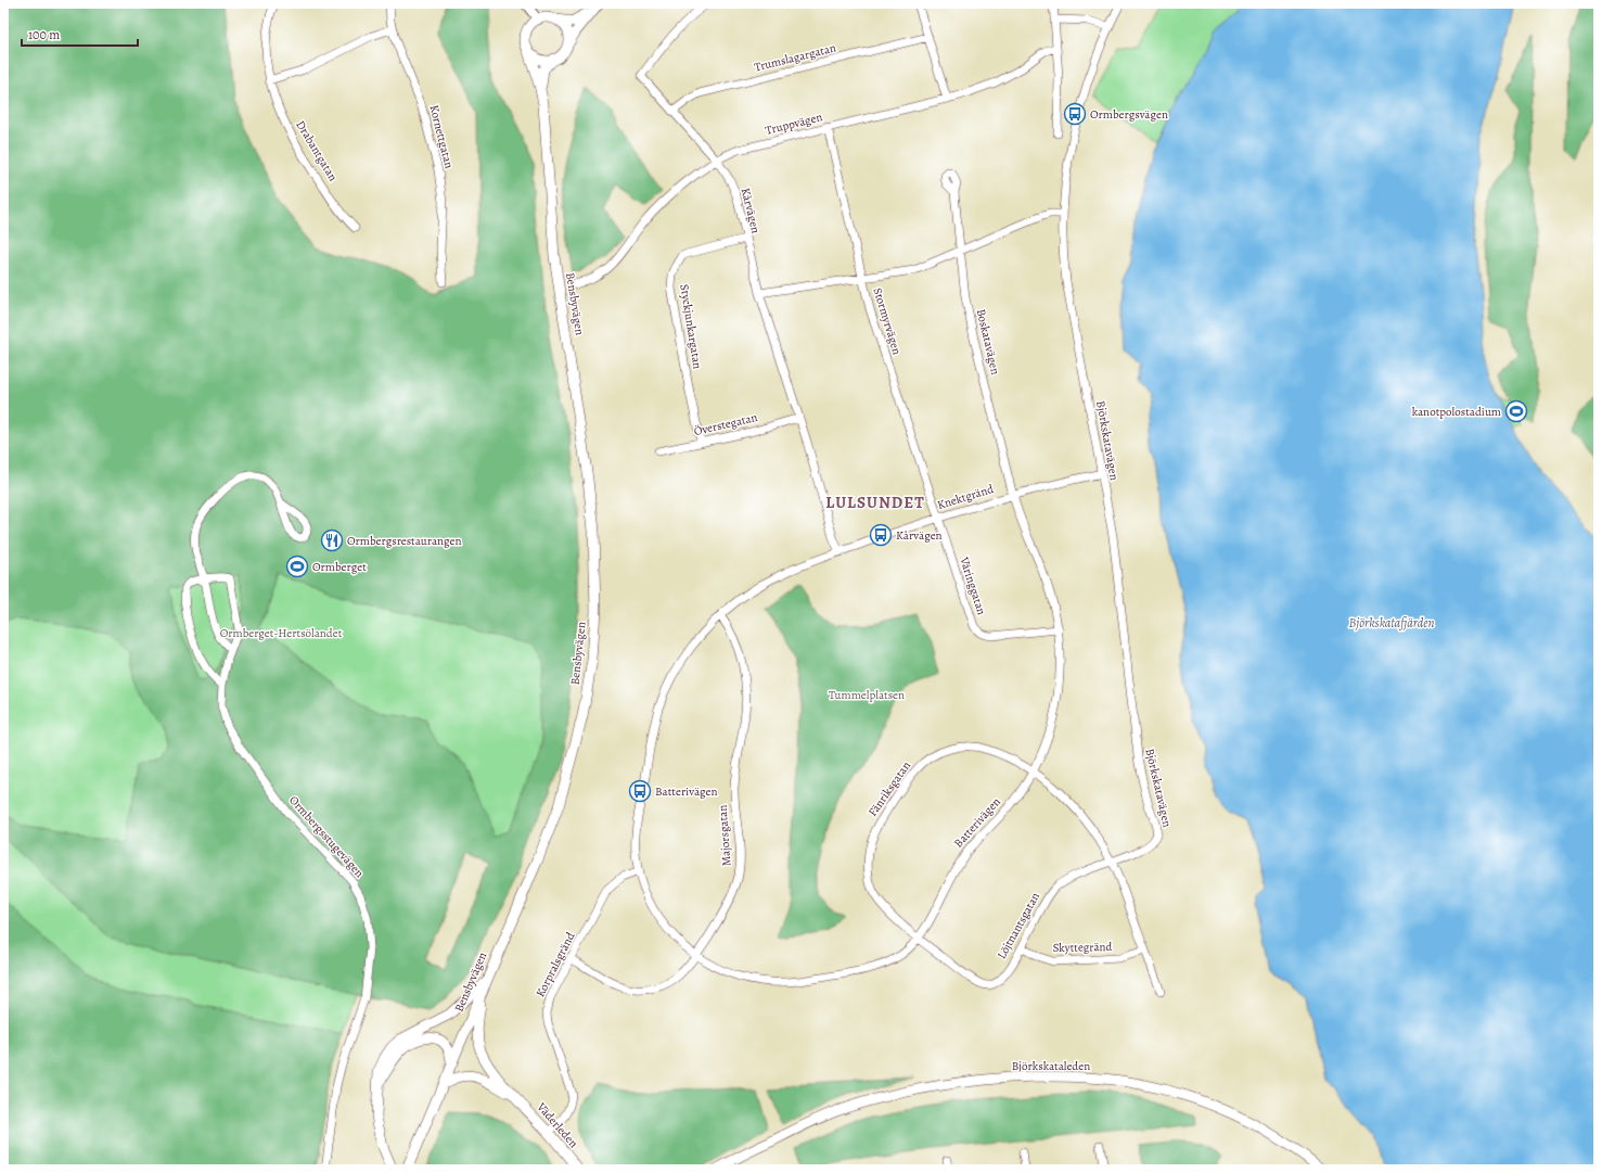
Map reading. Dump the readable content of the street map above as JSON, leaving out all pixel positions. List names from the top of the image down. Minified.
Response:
{"streets":{"main road":["Bensbyvägen","Björkskataleden","Väderleden"],"street":["Trumslagargatan","Truppvägen","Kornettgatan","Drabantgatan","Kårvägen","Stormyrvägen","Styckjunkargatan","Boskatavägen","Överstegatan","Björkskatavägen","Knektgränd","Väringgatan","Fänriksgatan","Batterivägen","Majorsgatan","Ormbergsstugevägen","Löjtnantsgatan","Skyttegränd","Korpralsgränd"]},"crossings":[["Trumslagargatan","Kårvägen"],["Truppvägen","Kårvägen"],["Truppvägen","Stormyrvägen"],["Kårvägen","Styckjunkargatan"],["Kårvägen","Överstegatan"],["Kårvägen","Knektgränd"],["Kårvägen","Batterivägen"],["Bensbyvägen","Väderleden"],["Stormyrvägen","Knektgränd"],["Stormyrvägen","Väringgatan"],["Styckjunkargatan","Överstegatan"],["Boskatavägen","Knektgränd"],["Boskatavägen","Batterivägen"],["Björkskatavägen","Knektgränd"],["Björkskatavägen","Fänriksgatan"],["Björkskatavägen","Löjtnantsgatan"],["Knektgränd","Väringgatan"],["Knektgränd","Batterivägen"],["Väringgatan","Batterivägen"],["Fänriksgatan","Batterivägen"],["Fänriksgatan","Löjtnantsgatan"],["Fänriksgatan","Skyttegränd"],["Batterivägen","Majorsgatan"],["Batterivägen","Korpralsgränd"],["Majorsgatan","Korpralsgränd"],["Löjtnantsgatan","Skyttegränd"],["Korpralsgränd","Väderleden"]],"districts":["LULSUNDET"],"water":["Björkskatafjärden"],"parks":["Ormberget-Hertsölandet","Tummelplatsen"],"places":{"bus stop":["Ormbergsvägen","Kårvägen","Batterivägen"],"sports":["kanotpolostadium","Ormberget"],"restaurant":["Ormbergsrestaurangen"]},"scale_bar":"100 m"}
